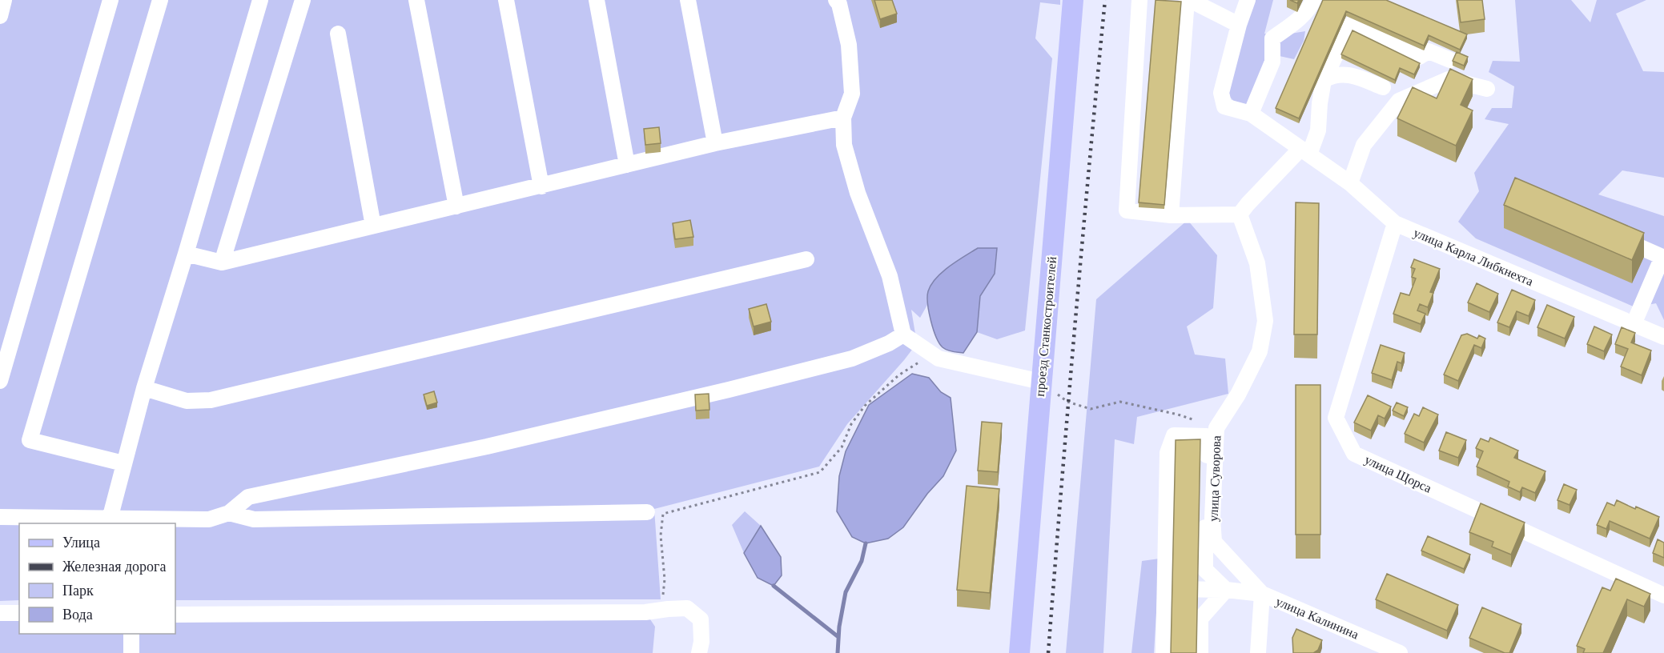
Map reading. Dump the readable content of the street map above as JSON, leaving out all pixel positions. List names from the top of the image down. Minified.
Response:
{"streets":{"main road":["проезд Станкостроителей"],"street":["улица Карла Либкнехта","улица Щорса","улица Суворова","улица Калинина"]},"crossings":[["улица Карла Либкнехта","улица Щорса"],["улица Суворова","улица Калинина"]],"legend":["Улица","Железная дорога","Парк","Вода"]}
